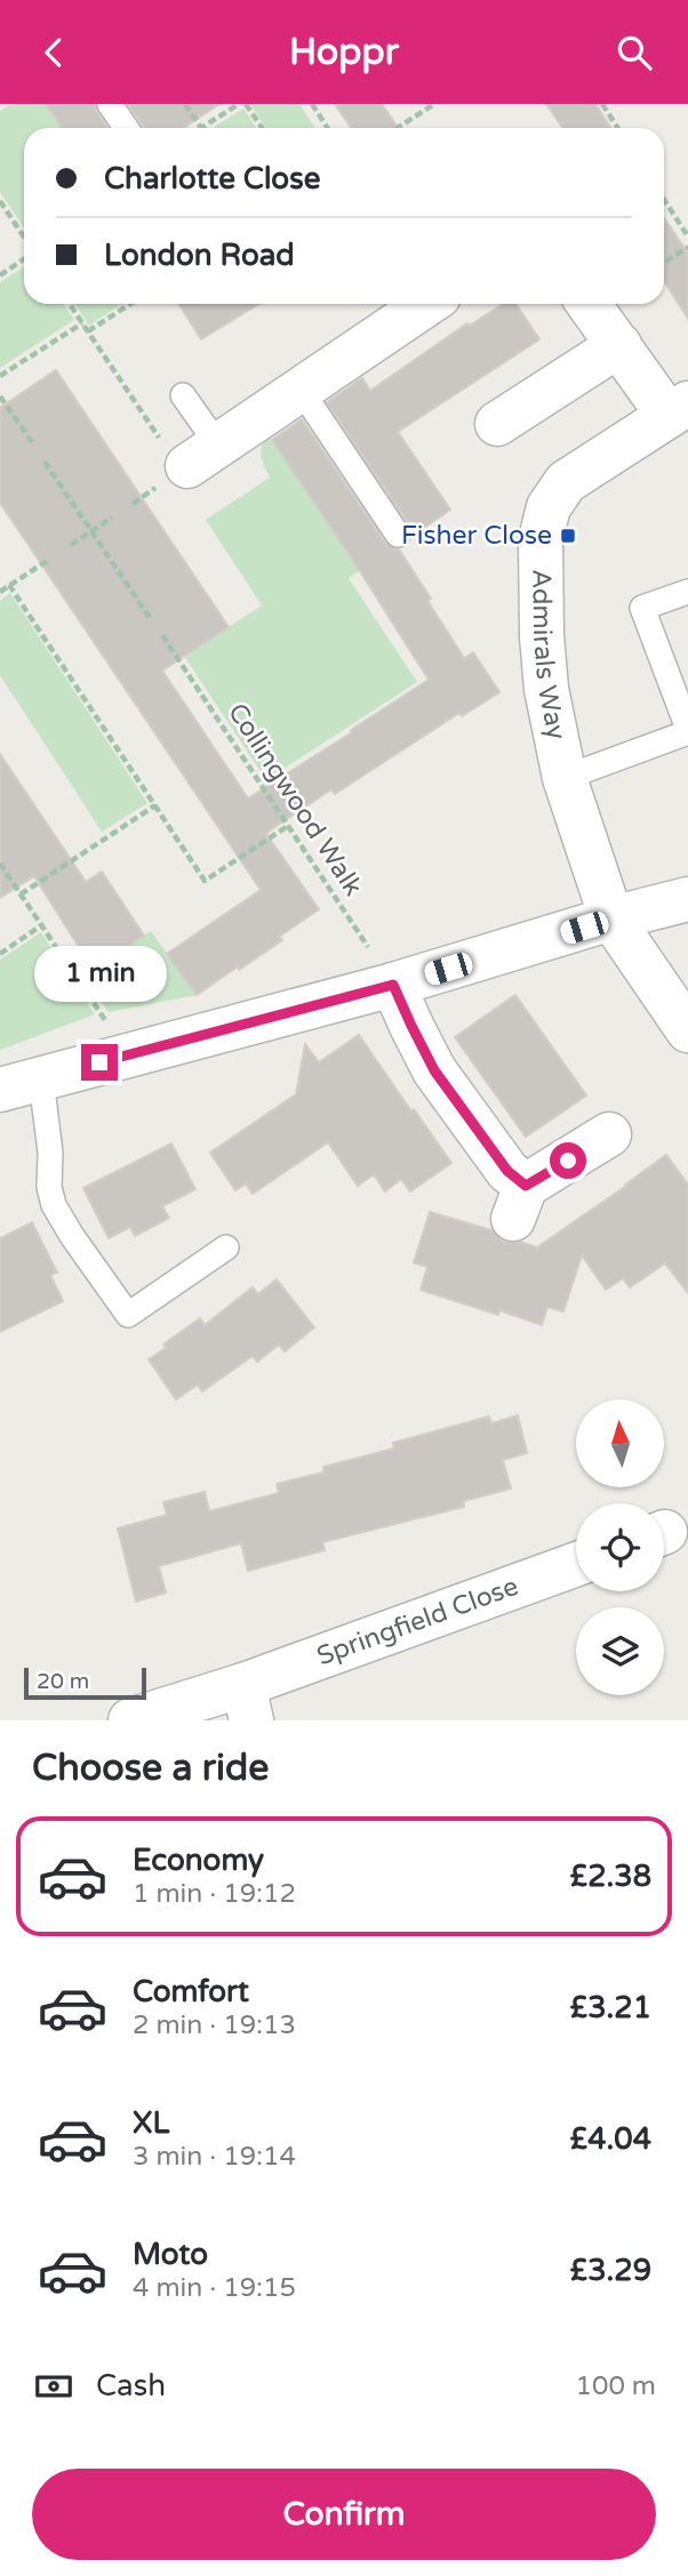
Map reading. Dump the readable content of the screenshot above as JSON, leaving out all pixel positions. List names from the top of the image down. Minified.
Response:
{"streets":{"street":["Admirals Way","Springfield Close"],"path":["Collingwood Walk"]},"places":{"transit":["Fisher Close"]},"scale_bar":"20 m","north":"top","page":{"header":"Hoppr","banner":["Charlotte Close","London Road"],"bubble":"1 min","scale":"20 m","heading":"Choose a ride","list":[{"name":"Economy","note":"1 min · 19:12","value":"£2.38"},{"name":"Comfort","note":"2 min · 19:13","value":"£3.21"},{"name":"XL","note":"3 min · 19:14","value":"£4.04"},{"name":"Moto","note":"4 min · 19:15","value":"£3.29"}],"pay":["Cash","100 m"],"buttons":"Confirm"}}
